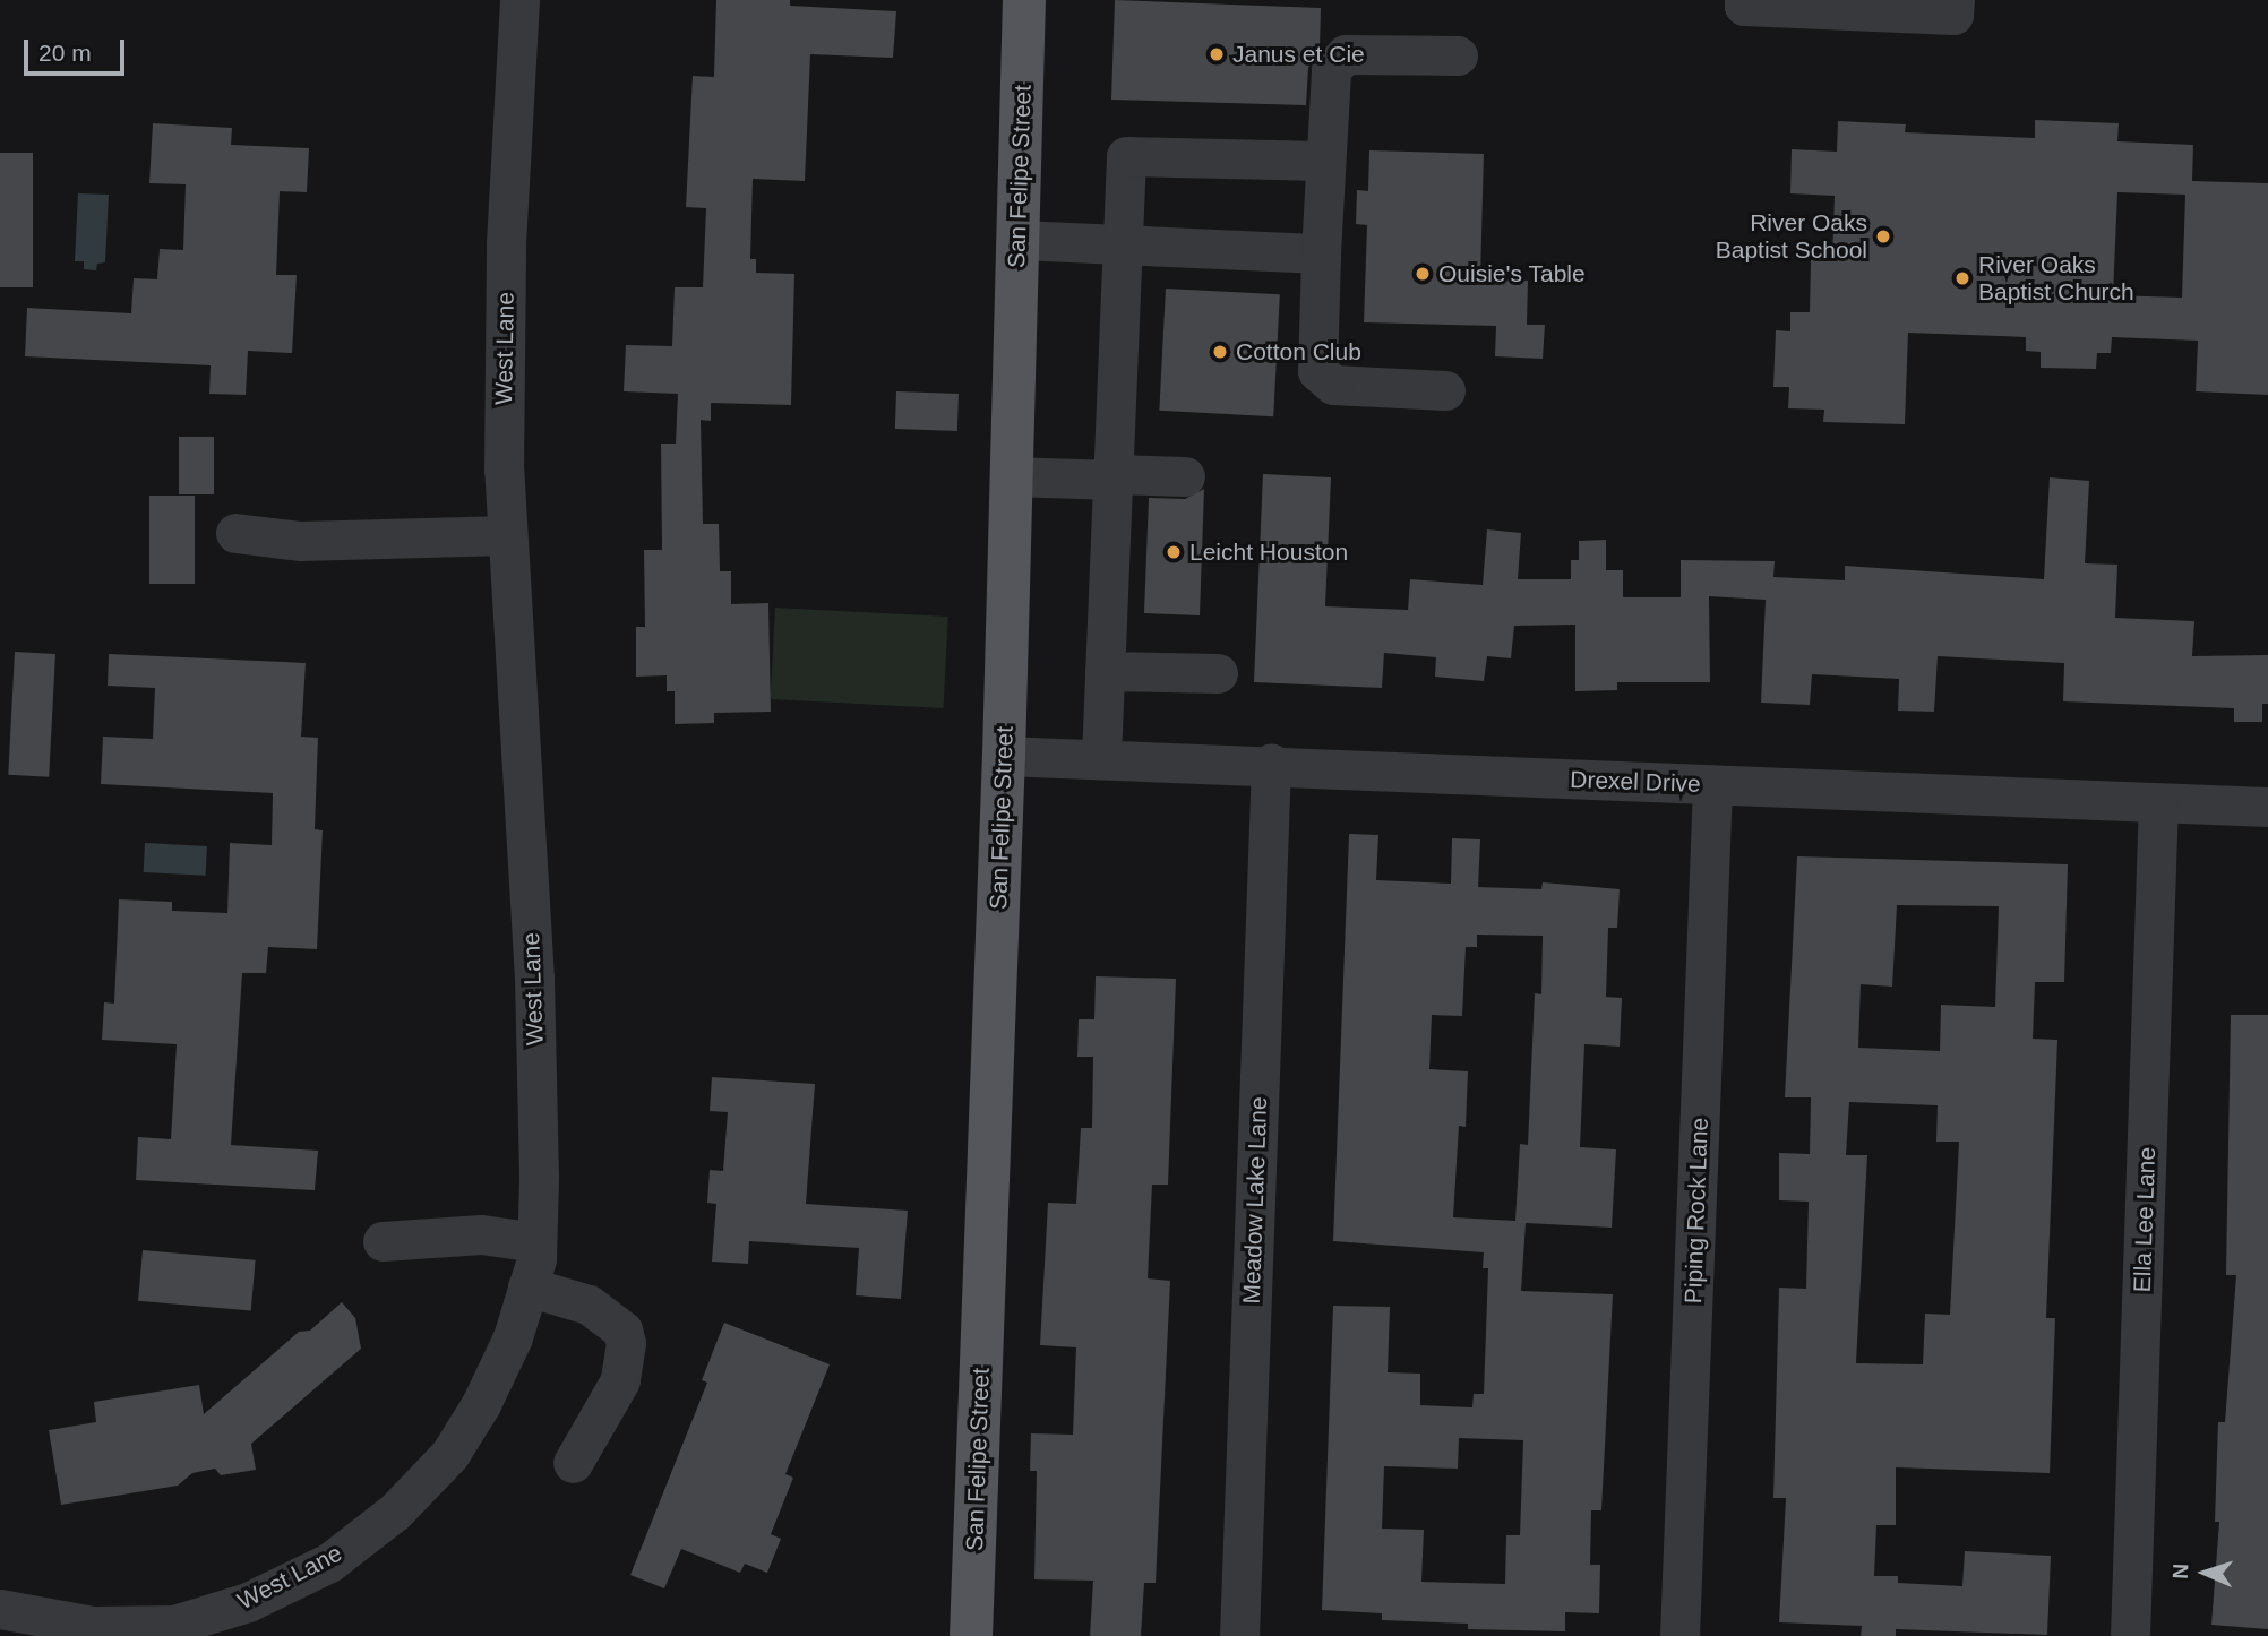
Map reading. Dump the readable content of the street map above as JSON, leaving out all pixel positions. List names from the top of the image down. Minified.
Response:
{"streets":{"main road":["San Felipe Street"],"street":["West Lane","Drexel Drive","Meadow Lake Lane","Piping Rock Lane","Ella Lee Lane"]},"crossings":[["San Felipe Street","Drexel Drive"],["Drexel Drive","Meadow Lake Lane"],["Drexel Drive","Piping Rock Lane"],["Drexel Drive","Ella Lee Lane"]],"places":["Janus et Cie","River Oaks Baptist School","Ouisie's Table","River Oaks Baptist Church","Cotton Club","Leicht Houston"],"scale_bar":"20 m","north":"left"}
